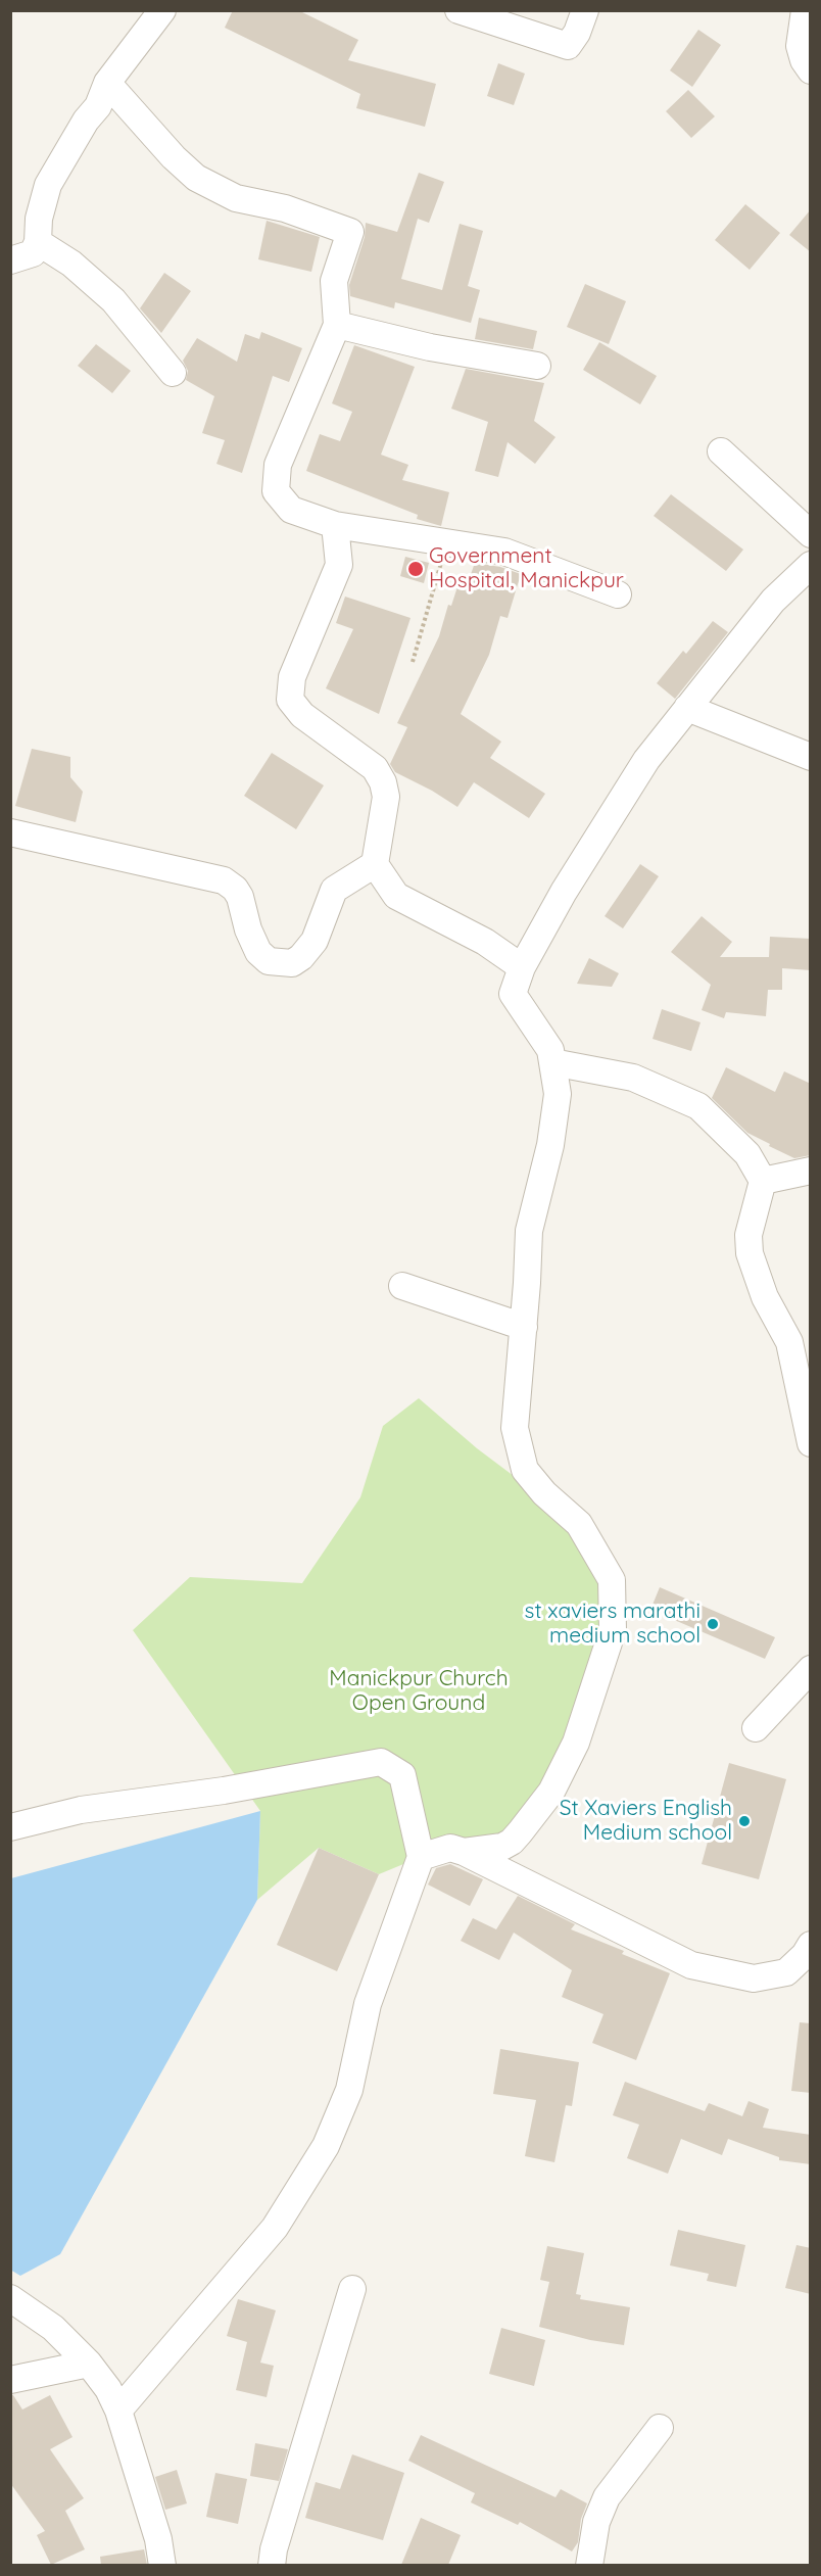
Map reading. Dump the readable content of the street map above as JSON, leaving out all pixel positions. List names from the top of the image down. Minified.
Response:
{"parks":["Manickpur Church Open Ground"],"places":["Government Hospital, Manickpur","st xaviers marathi medium school","St Xaviers English Medium school"]}
